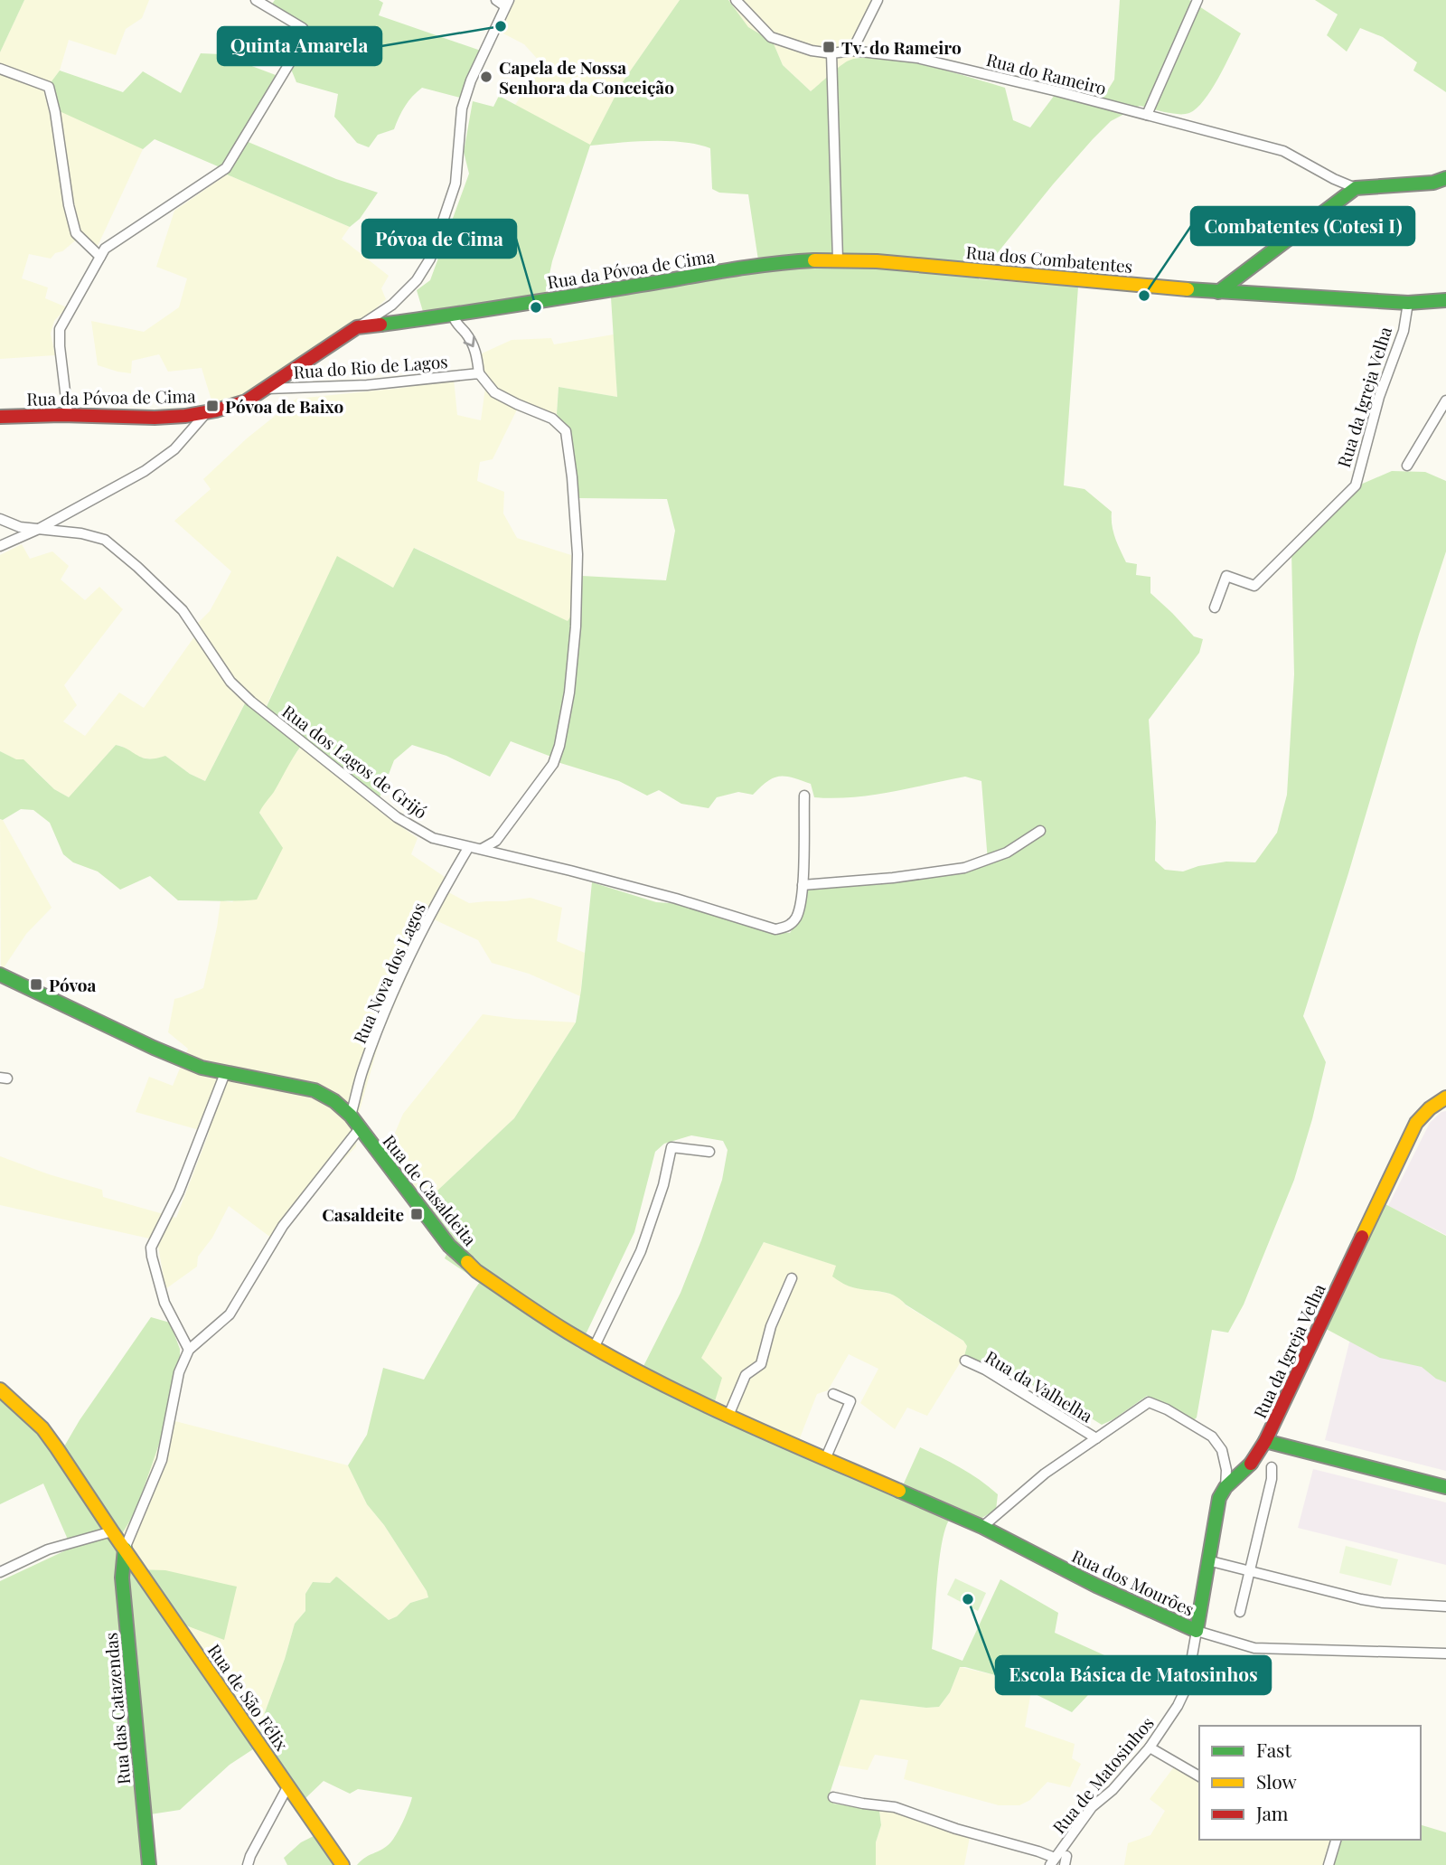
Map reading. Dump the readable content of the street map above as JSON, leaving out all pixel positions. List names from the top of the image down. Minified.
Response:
{"streets":{"street":["Rua do Rameiro","Rua dos Combatentes","Rua da Póvoa de Cima","Rua do Rio de Lagos","Rua da Igreja Velha","Rua dos Lagos de Grijó","Rua Nova dos Lagos","Rua de Casaldeita","Rua da Valhelha","Rua dos Mourões","Rua de São Félix","Rua das Catazendas","Rua de Matosinhos"]},"crossings":[["Rua dos Combatentes","Rua da Póvoa de Cima"],["Rua dos Combatentes","Rua da Igreja Velha"],["Rua da Póvoa de Cima","Rua do Rio de Lagos"],["Rua da Igreja Velha","Rua dos Mourões"],["Rua da Igreja Velha","Rua de Matosinhos"],["Rua dos Lagos de Grijó","Rua Nova dos Lagos"],["Rua Nova dos Lagos","Rua de Casaldeita"],["Rua de Casaldeita","Rua dos Mourões"],["Rua dos Mourões","Rua de Matosinhos"],["Rua de São Félix","Rua das Catazendas"]],"places":{"other":["Quinta Amarela","Capela de Nossa Senhora da Conceição","Combatentes (Cotesi I)","Póvoa de Cima","Escola Básica de Matosinhos"],"transit":["Tv. do Rameiro","Póvoa de Baixo","Póvoa","Casaldeite"]},"legend":["Fast","Slow","Jam"]}
